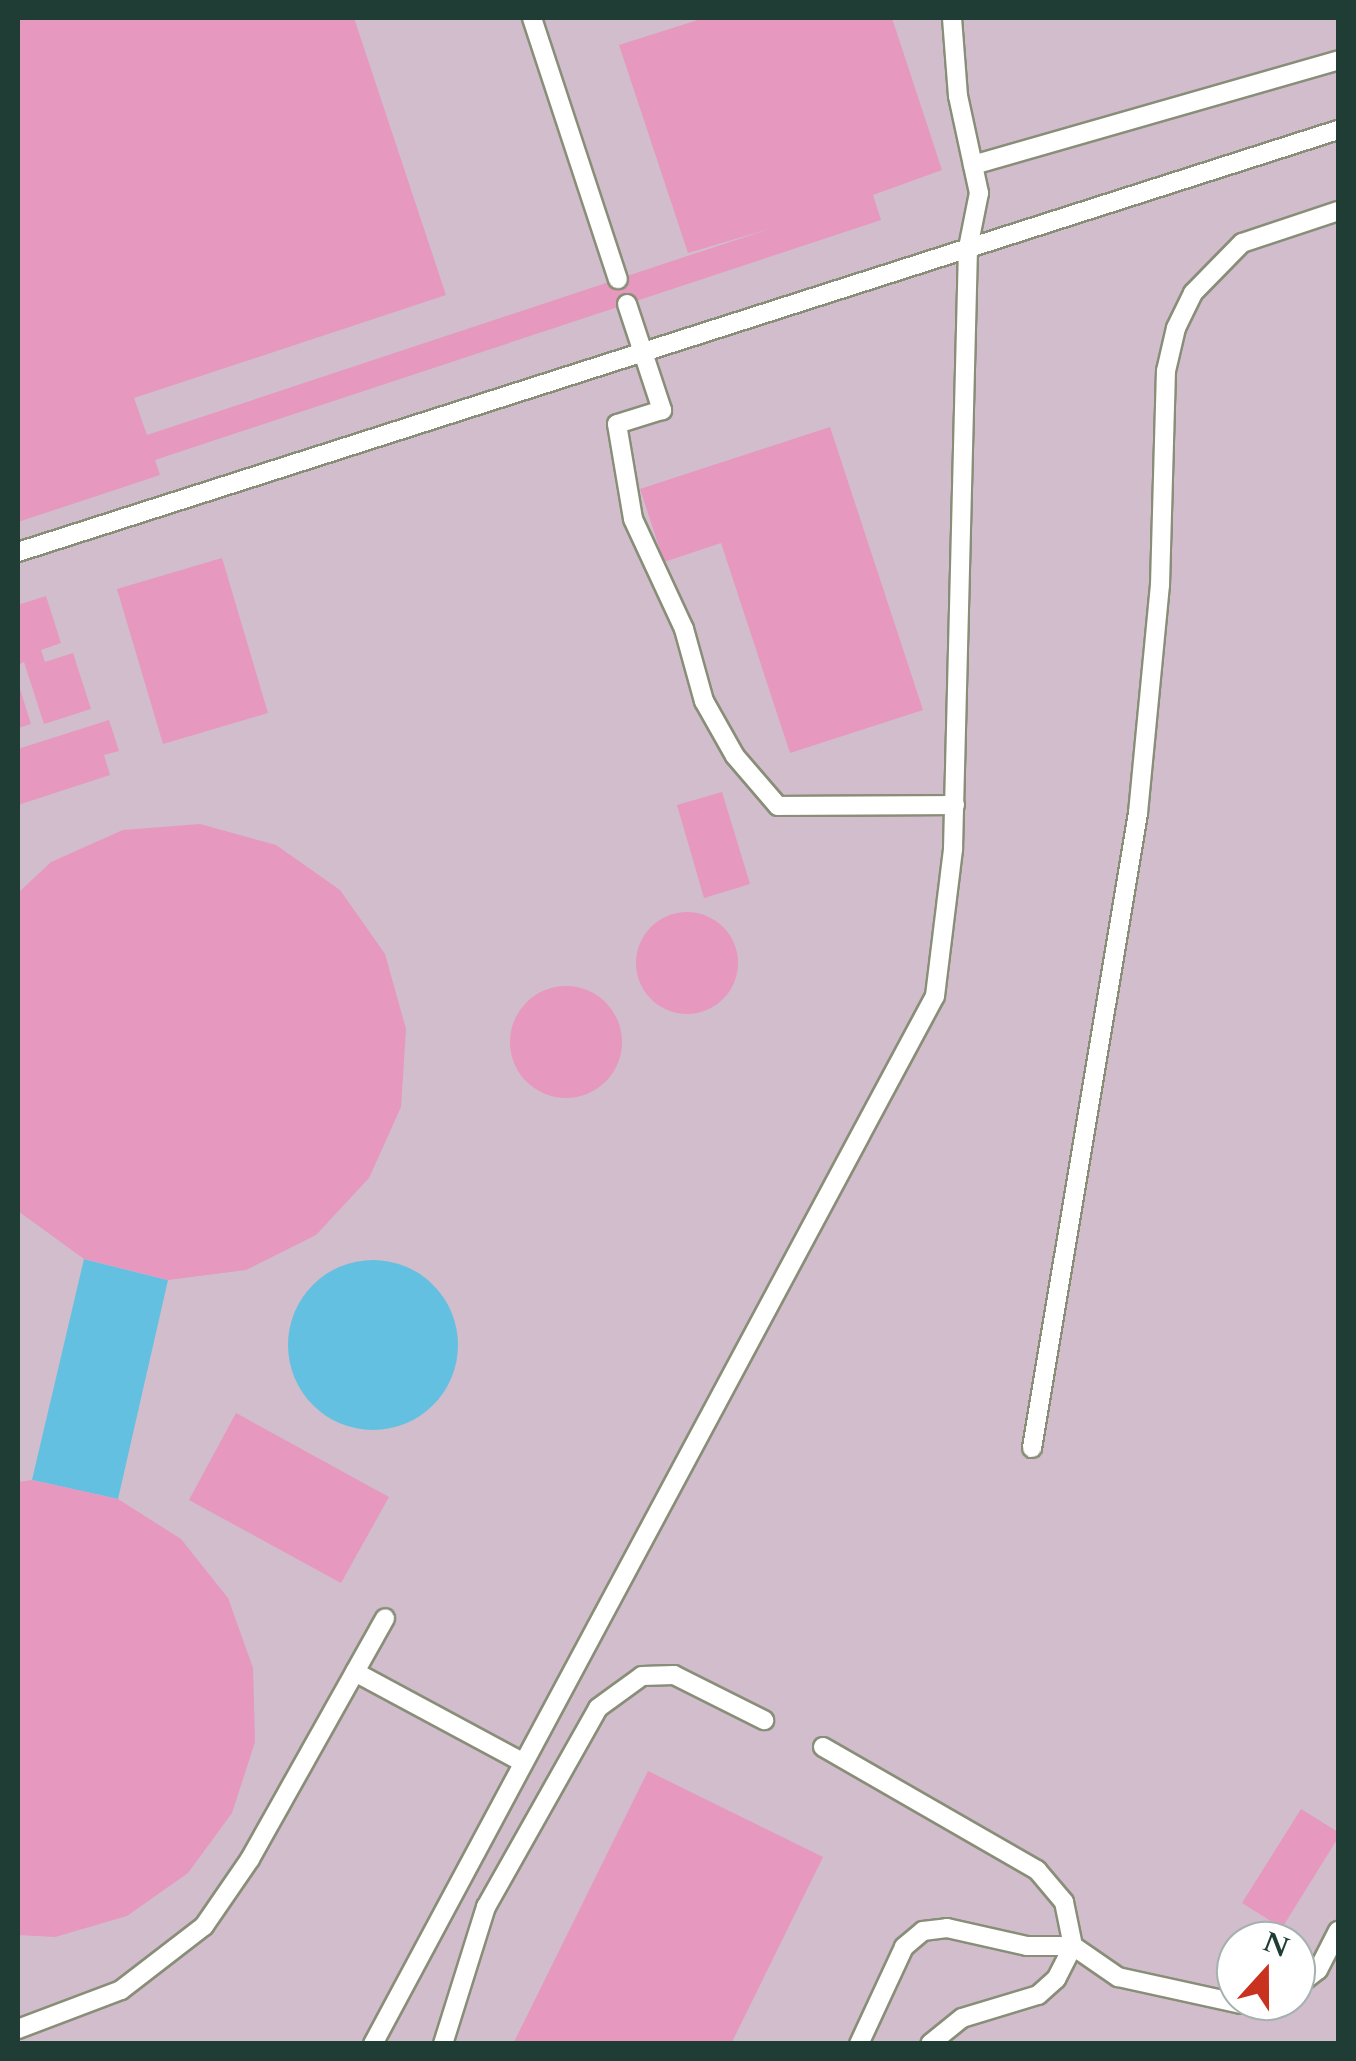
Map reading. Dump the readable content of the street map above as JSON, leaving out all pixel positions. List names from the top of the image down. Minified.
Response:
{"north":"top"}
